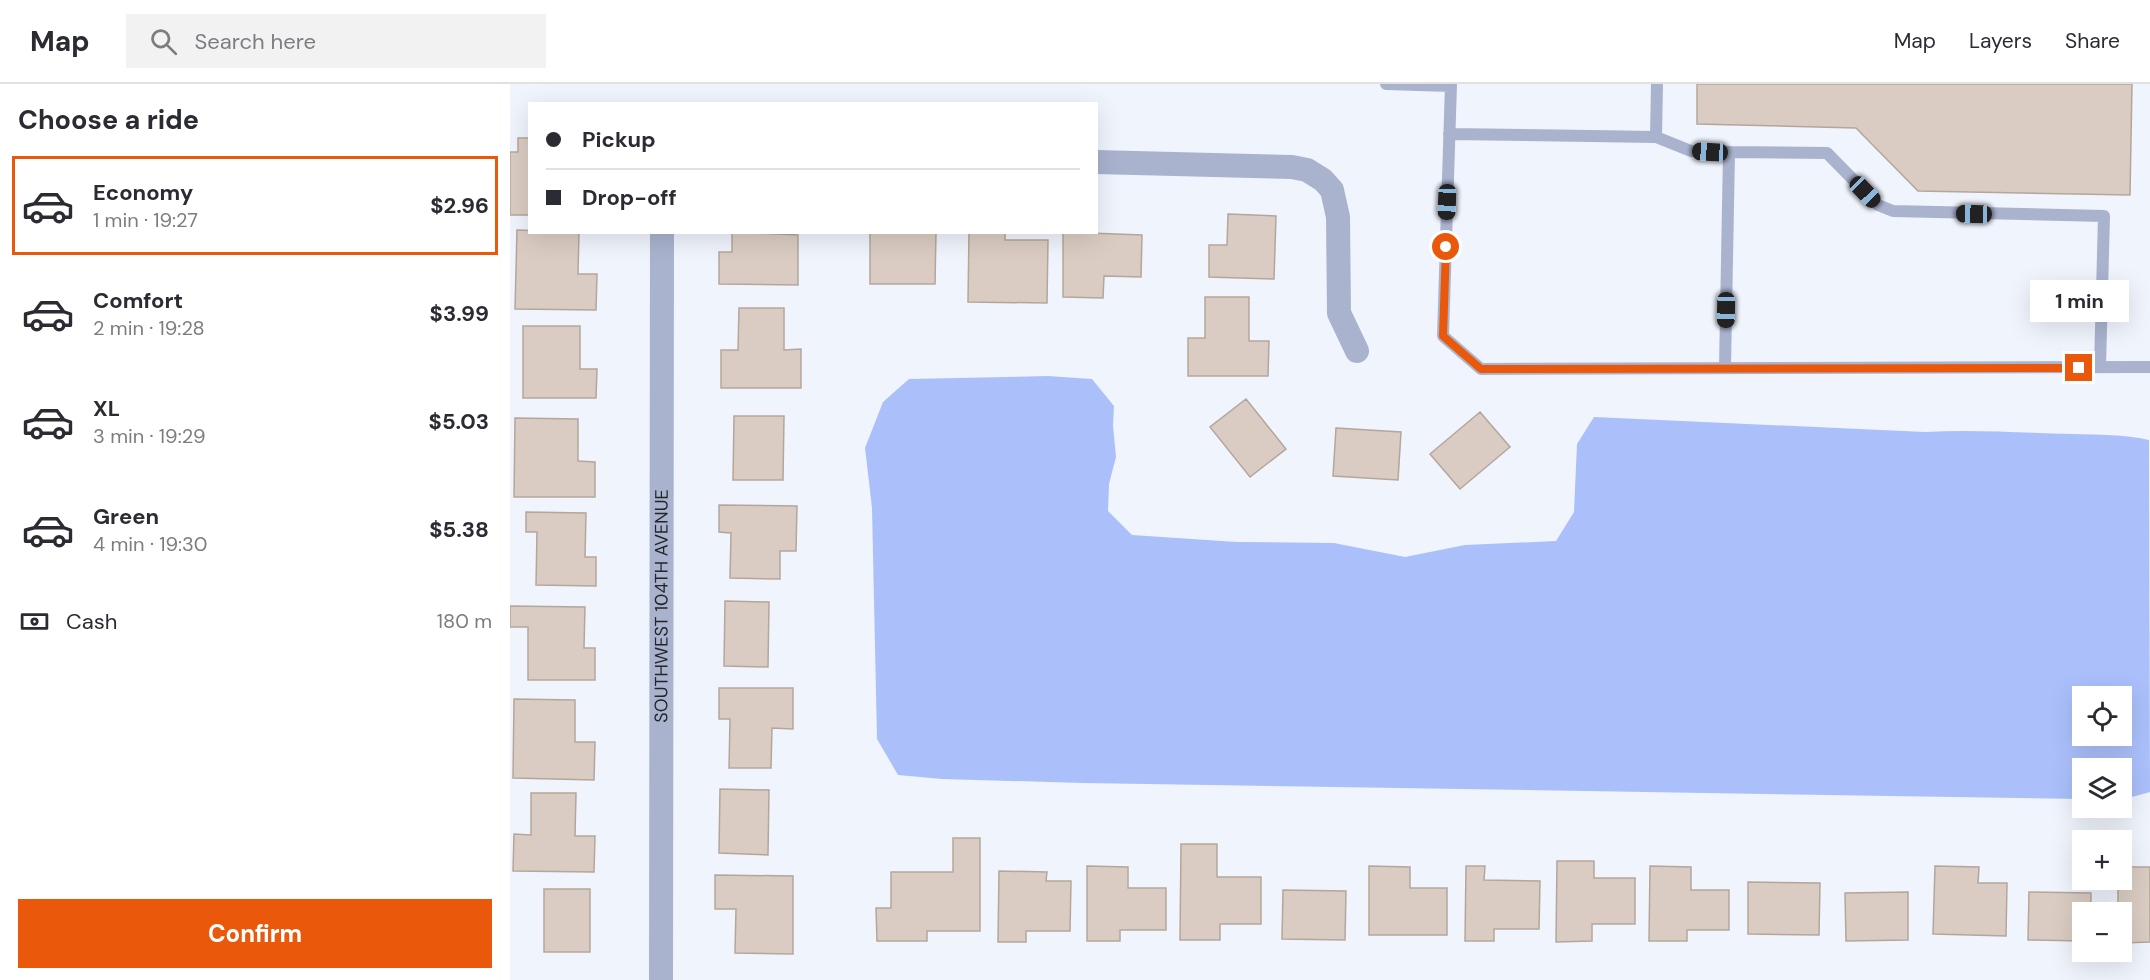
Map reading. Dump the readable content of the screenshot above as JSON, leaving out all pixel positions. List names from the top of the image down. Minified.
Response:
{"streets":{"street":["SOUTHWEST 104TH AVENUE"]},"page":{"header":"Map","search":"Search here","nav":["Map","Layers","Share"],"heading":"Choose a ride","banner":["Pickup","Drop-off"],"list":[{"name":"Economy","note":"1 min · 19:27","value":"$2.96"},{"name":"Comfort","note":"2 min · 19:28","value":"$3.99"},{"name":"XL","note":"3 min · 19:29","value":"$5.03"},{"name":"Green","note":"4 min · 19:30","value":"$5.38"}],"bubble":"1 min","pay":["Cash","180 m"],"map_buttons":["+","−"],"buttons":"Confirm"}}
